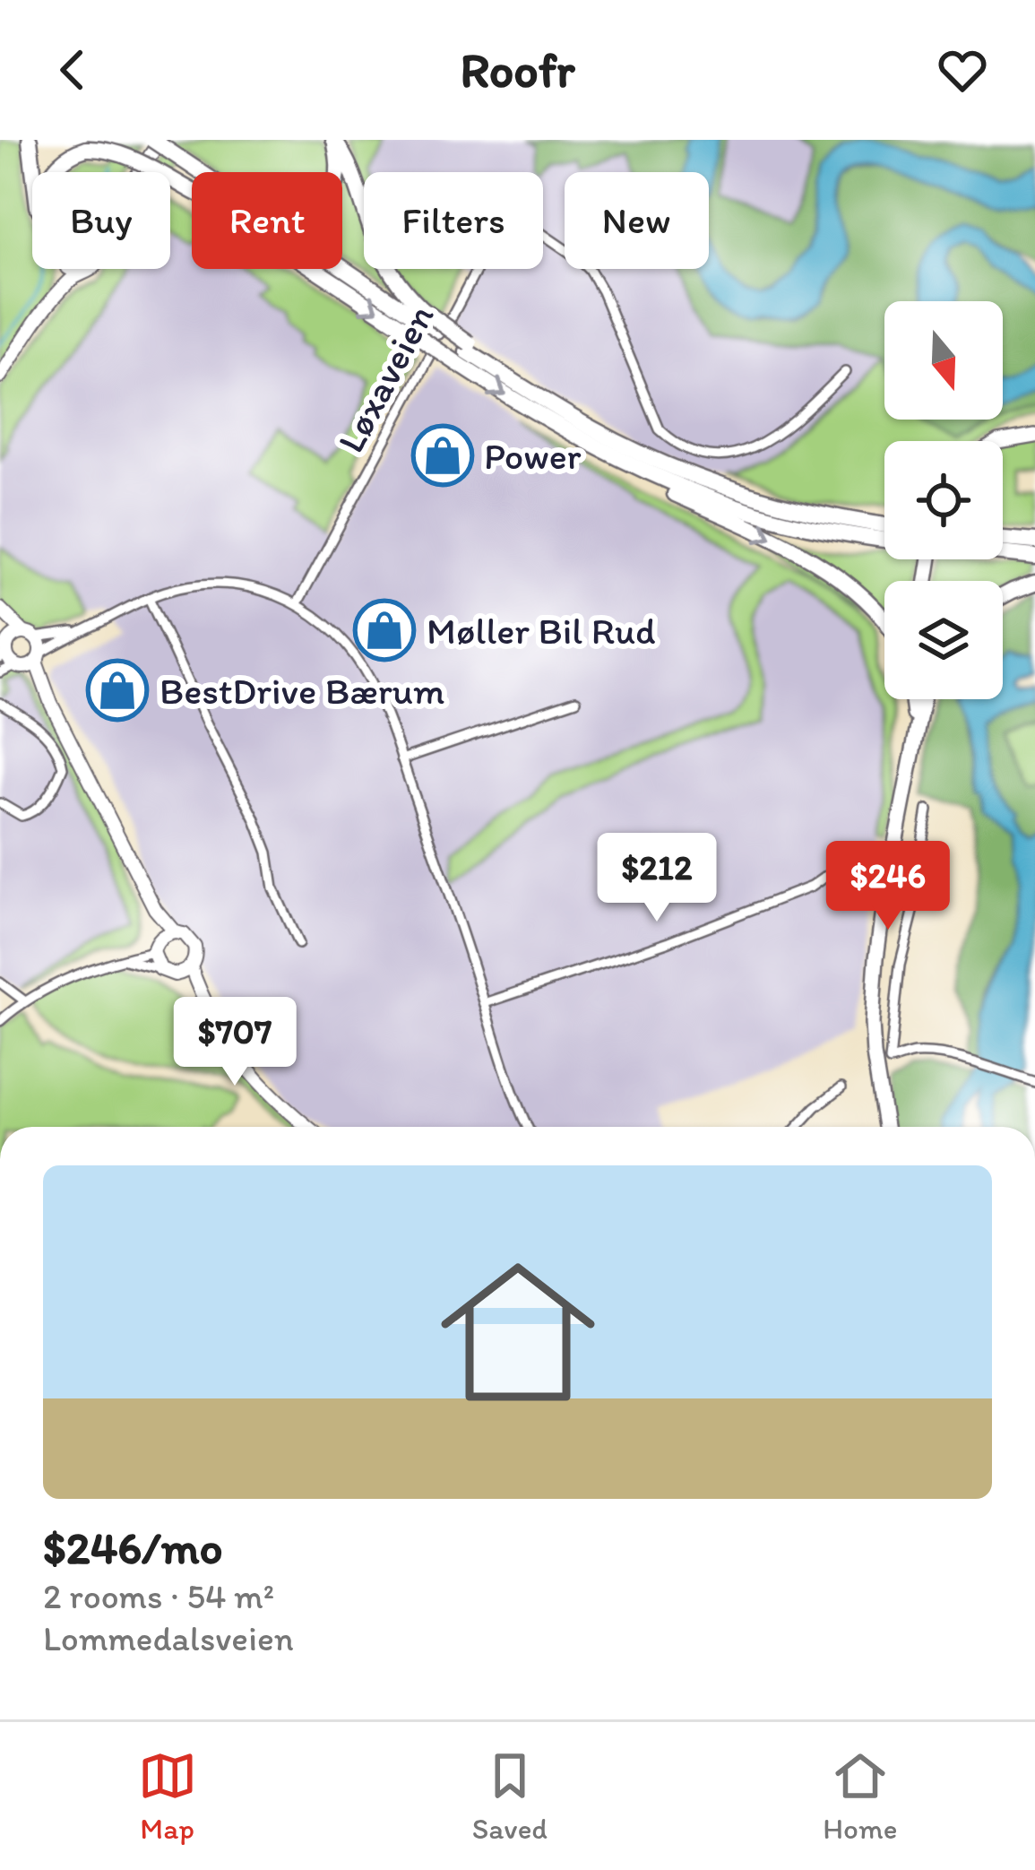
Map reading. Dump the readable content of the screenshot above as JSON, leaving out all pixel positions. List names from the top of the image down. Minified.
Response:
{"streets":{"street":["Løxaveien"]},"places":{"shop":["Power","Møller Bil Rud","BestDrive Bærum"]},"north":"bottom","page":{"header":"Roofr","chip":["Buy","Rent","Filters","New"],"price":["$212","$246","$707"],"list":[{"name":"$246/mo","note":"2 rooms · 54 m² · Lommedalsveien"}],"tabs":["Map","Saved","Home"]}}
